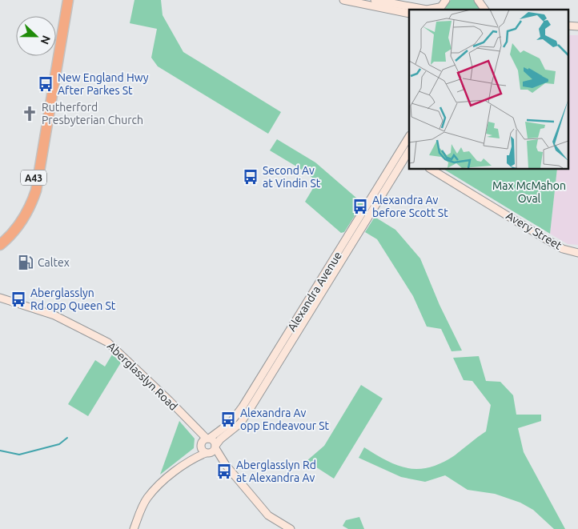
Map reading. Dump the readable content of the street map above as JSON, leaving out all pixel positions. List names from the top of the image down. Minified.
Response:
{"streets":{"highway":["A43"],"main road":["Avery Street","Alexandra Avenue","Aberglasslyn Road"]},"crossings":[["Alexandra Avenue","Aberglasslyn Road"]],"parks":["Max McMahon Oval"],"places":{"bus stop":["New England Hwy After Parkes St","Second Av at Vindin St","Alexandra Av before Scott St","Aberglasslyn Rd opp Queen St","Alexandra Av opp Endeavour St","Aberglasslyn Rd at Alexandra Av"],"church":["Rutherford Presbyterian Church"],"fuel station":["Caltex"]},"north":"right"}
